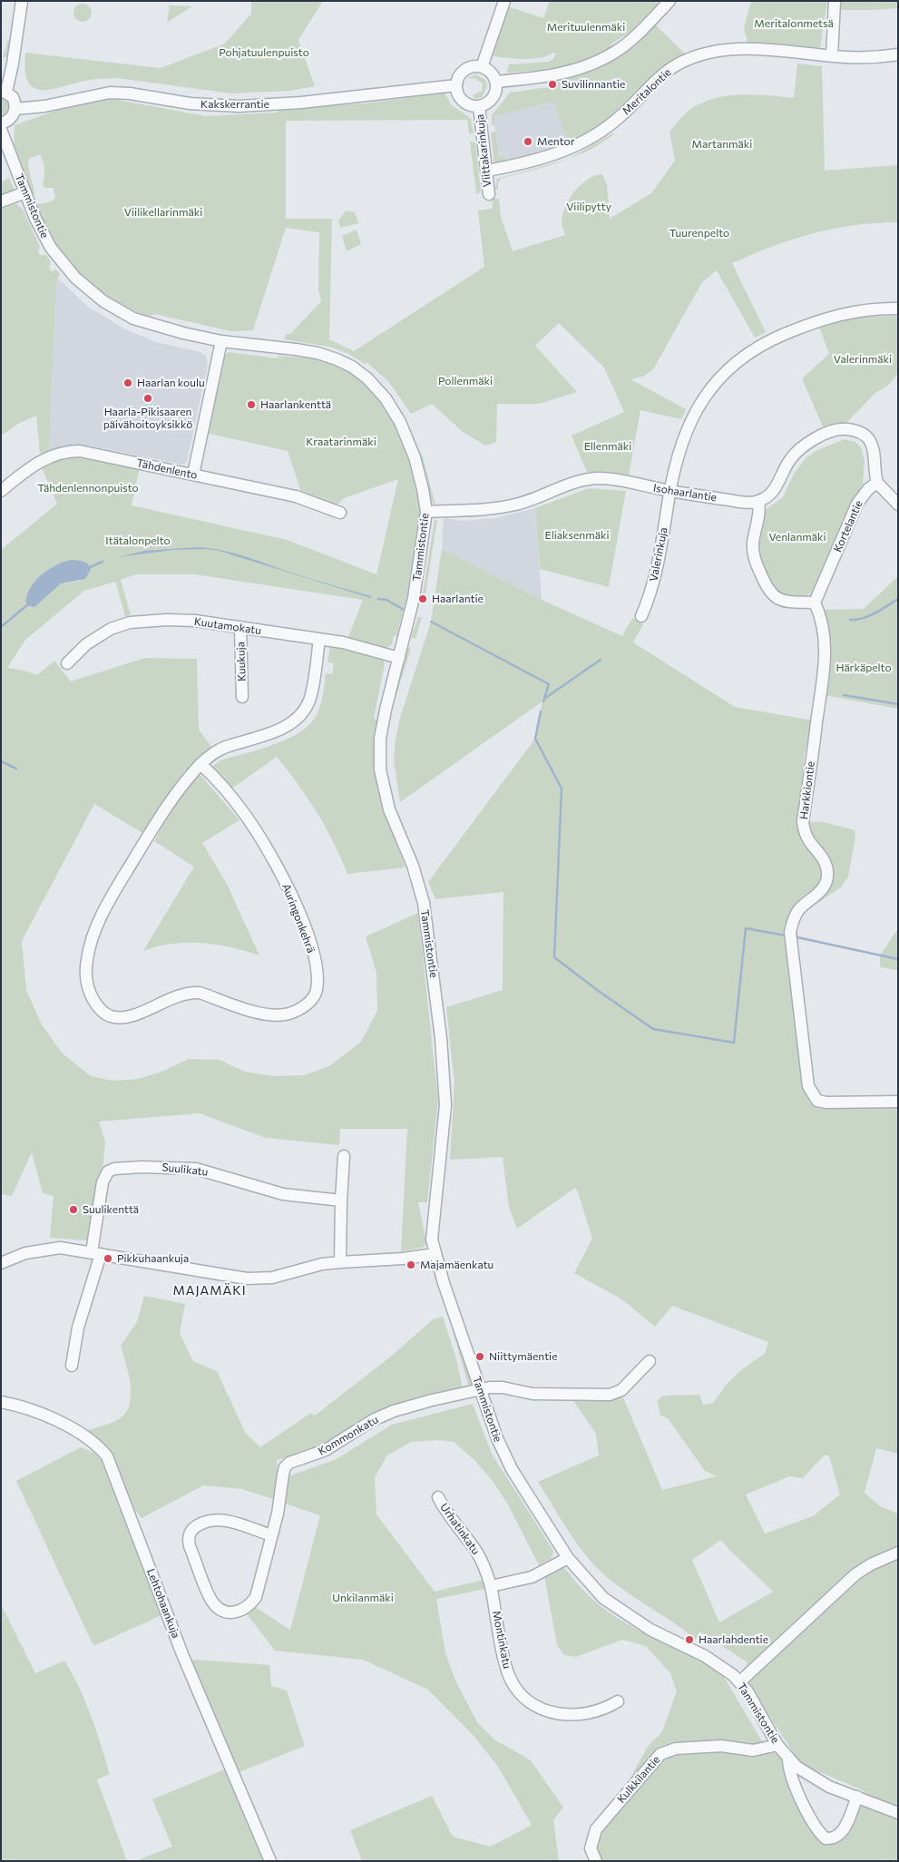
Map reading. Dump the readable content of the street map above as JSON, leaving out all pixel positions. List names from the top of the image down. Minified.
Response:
{"streets":{"street":["Meritalontie","Kakskerrantie","Viittakarinkuja","Tammistontie","Tähdenlento","Isohaarlantie","Kortelantie","Valerinkuja","Kuutamokatu","Kuukuja","Harkkiontie","Auringonkehrä","Suulikatu","Kommonkatu","Urhatinkatu","Lehtohaankuja","Montinkatu","Kulkkilantie"]},"crossings":[["Meritalontie","Viittakarinkuja"],["Kakskerrantie","Viittakarinkuja"],["Tammistontie","Isohaarlantie"],["Tammistontie","Kuutamokatu"],["Tammistontie","Kommonkatu"],["Tammistontie","Kulkkilantie"],["Isohaarlantie","Valerinkuja"],["Kortelantie","Harkkiontie"],["Kuutamokatu","Kuukuja"],["Kuutamokatu","Auringonkehrä"],["Urhatinkatu","Montinkatu"]],"districts":["MAJAMÄKI"],"parks":["Meritalonmetsä","Merituulenmäki","Pohjatuulenpuisto","Martanmäki","Viilipytty","Viilikellarinmäki","Tuurenpelto","Valerinmäki","Pollenmäki","Kraatarinmäki","Ellenmäki","Tähdenlennonpuisto","Eliaksenmäki","Venlanmäki","Itätalonpelto","Härkäpelto","Unkilanmäki"],"places":["Suvilinnantie","Mentor","Haarlan koulu","Haarla-Pikisaaren päivähoitoyksikkö","Haarlankenttä","Haarlantie","Suulikenttä","Pikkuhaankuja","Majamäenkatu","Niittymäentie","Haarlahdentie"]}
